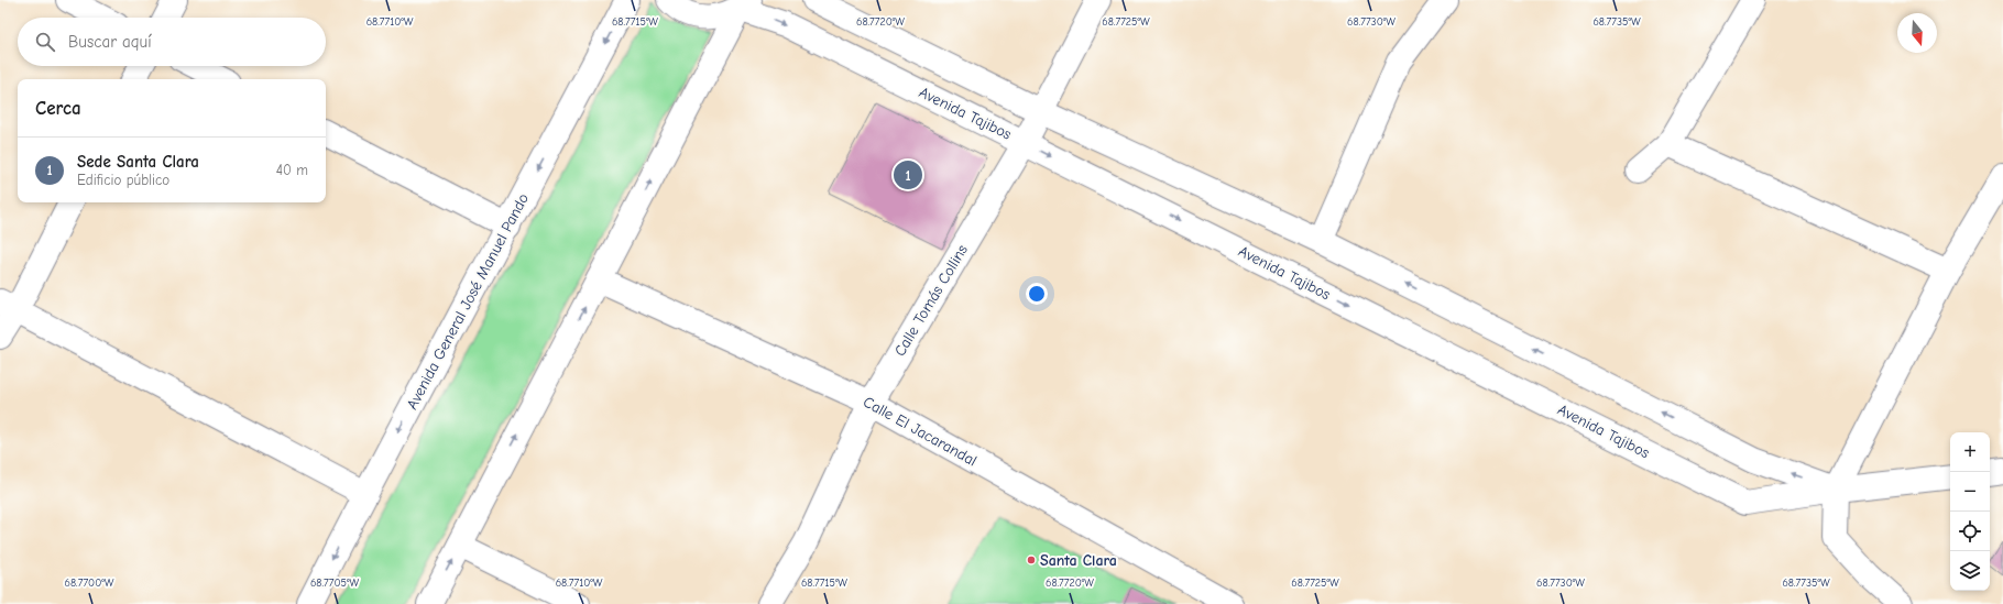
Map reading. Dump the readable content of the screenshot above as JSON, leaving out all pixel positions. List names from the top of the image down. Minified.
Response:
{"streets":{"street":["Avenida Tajibos","Calle Tomás Collins","Avenida General José Manuel Pando","Calle El Jacarandal"]},"crossings":[["Avenida Tajibos","Calle Tomás Collins"],["Calle Tomás Collins","Calle El Jacarandal"]],"places":["Santa Clara"],"north":"bottom","page":{"search":"Buscar aquí","heading":"Cerca","list":[{"mark":"1","name":"Sede Santa Clara","note":"Edificio público","value":"40 m"}],"pins":"1","map_buttons":["+","−"]},"coordinates":["68.7710°W","68.7715°W","68.7720°W","68.7725°W","68.7730°W","68.7735°W","68.7700°W","68.7705°W"]}
